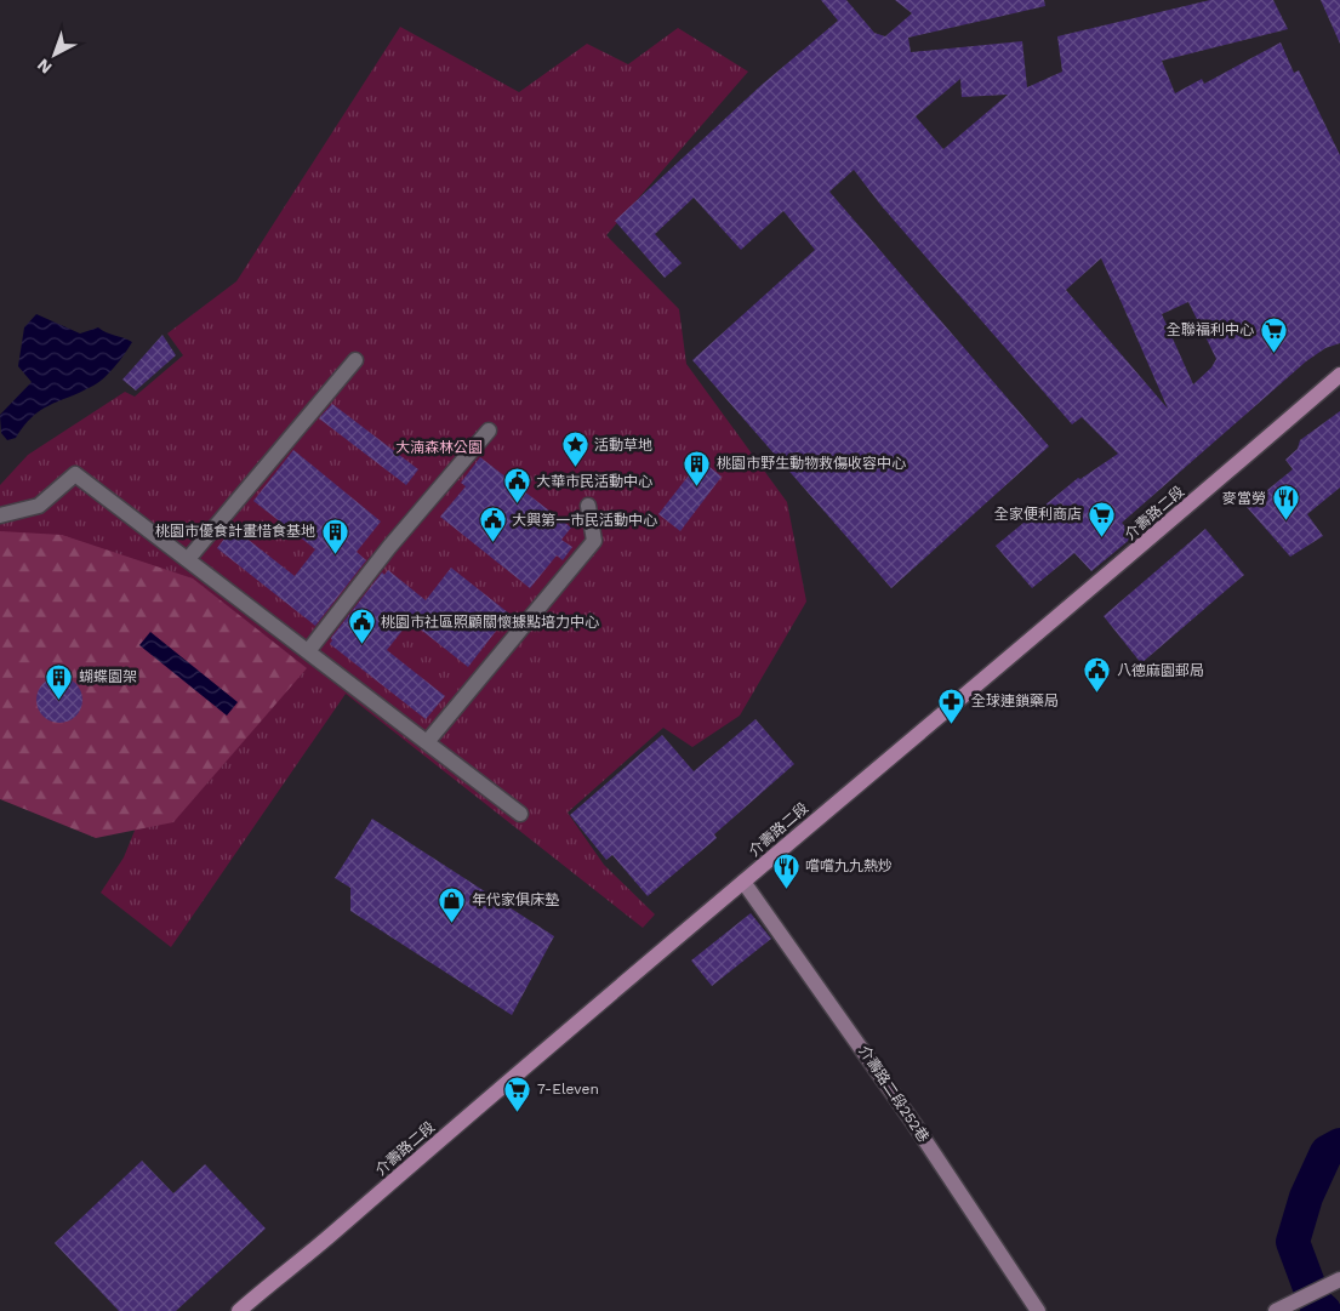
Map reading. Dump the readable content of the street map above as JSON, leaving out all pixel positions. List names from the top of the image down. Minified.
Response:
{"streets":{"main road":["介壽路二段"],"street":["介壽路二段252巷"]},"crossings":[["介壽路二段","介壽路二段252巷"]],"parks":["大湳森林公園"],"places":{"supermarket":["全聯福利中心","全家便利商店","7-Eleven"],"place":["活動草地"],"building":["桃園市野生動物救傷收容中心","桃園市優食計畫惜食基地","蝴蝶園架"],"public building":["大華市民活動中心","大興第一市民活動中心","桃園市社區照顧關懷據點培力中心","八德麻園郵局"],"restaurant":["麥當勞","嚐嚐九九熱炒"],"pharmacy":["全球連鎖藥局"],"shop":["年代家俱床墊"]},"north":"bottom left"}
